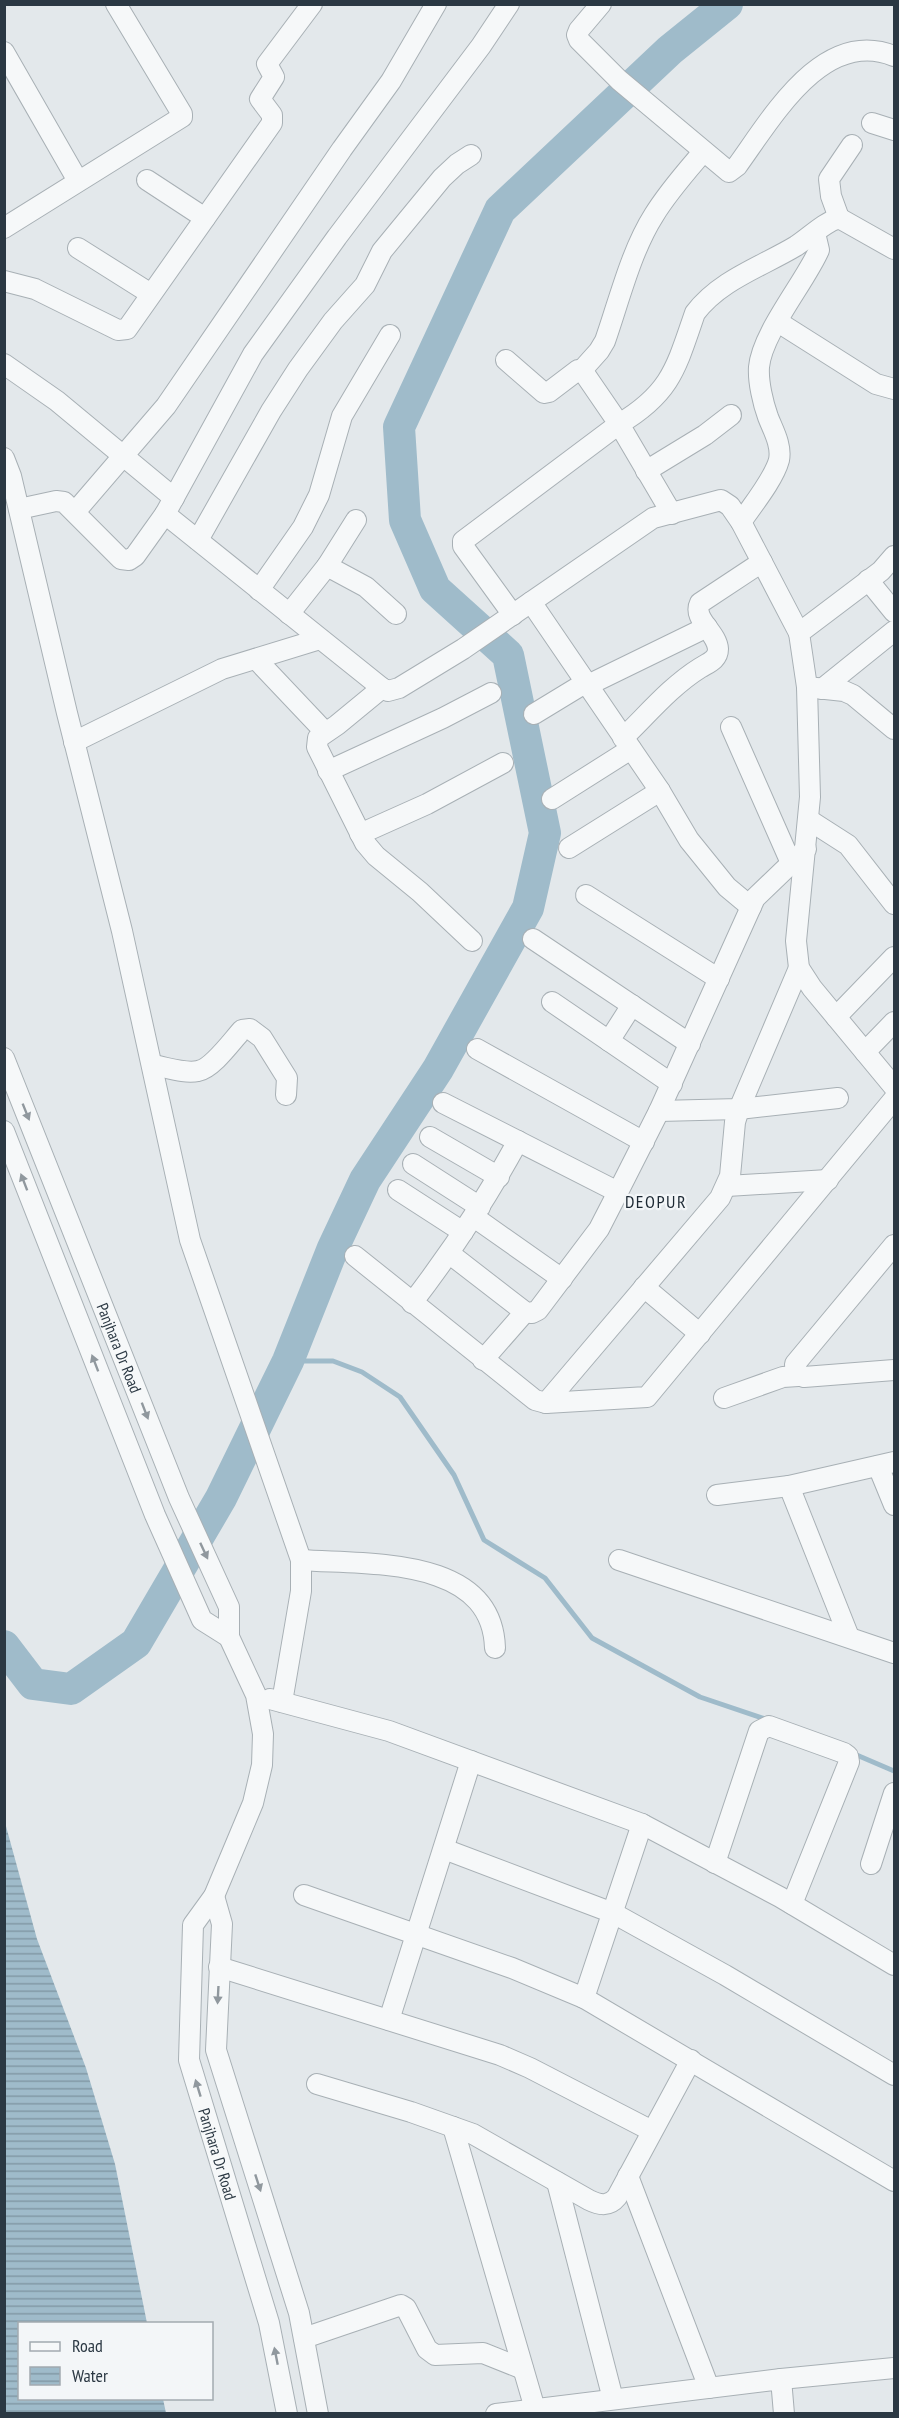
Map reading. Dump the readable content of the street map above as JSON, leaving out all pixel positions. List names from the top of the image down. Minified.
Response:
{"streets":{"street":["Panjhara Dr Road"]},"districts":["DEOPUR"],"legend":["Road","Water"]}
